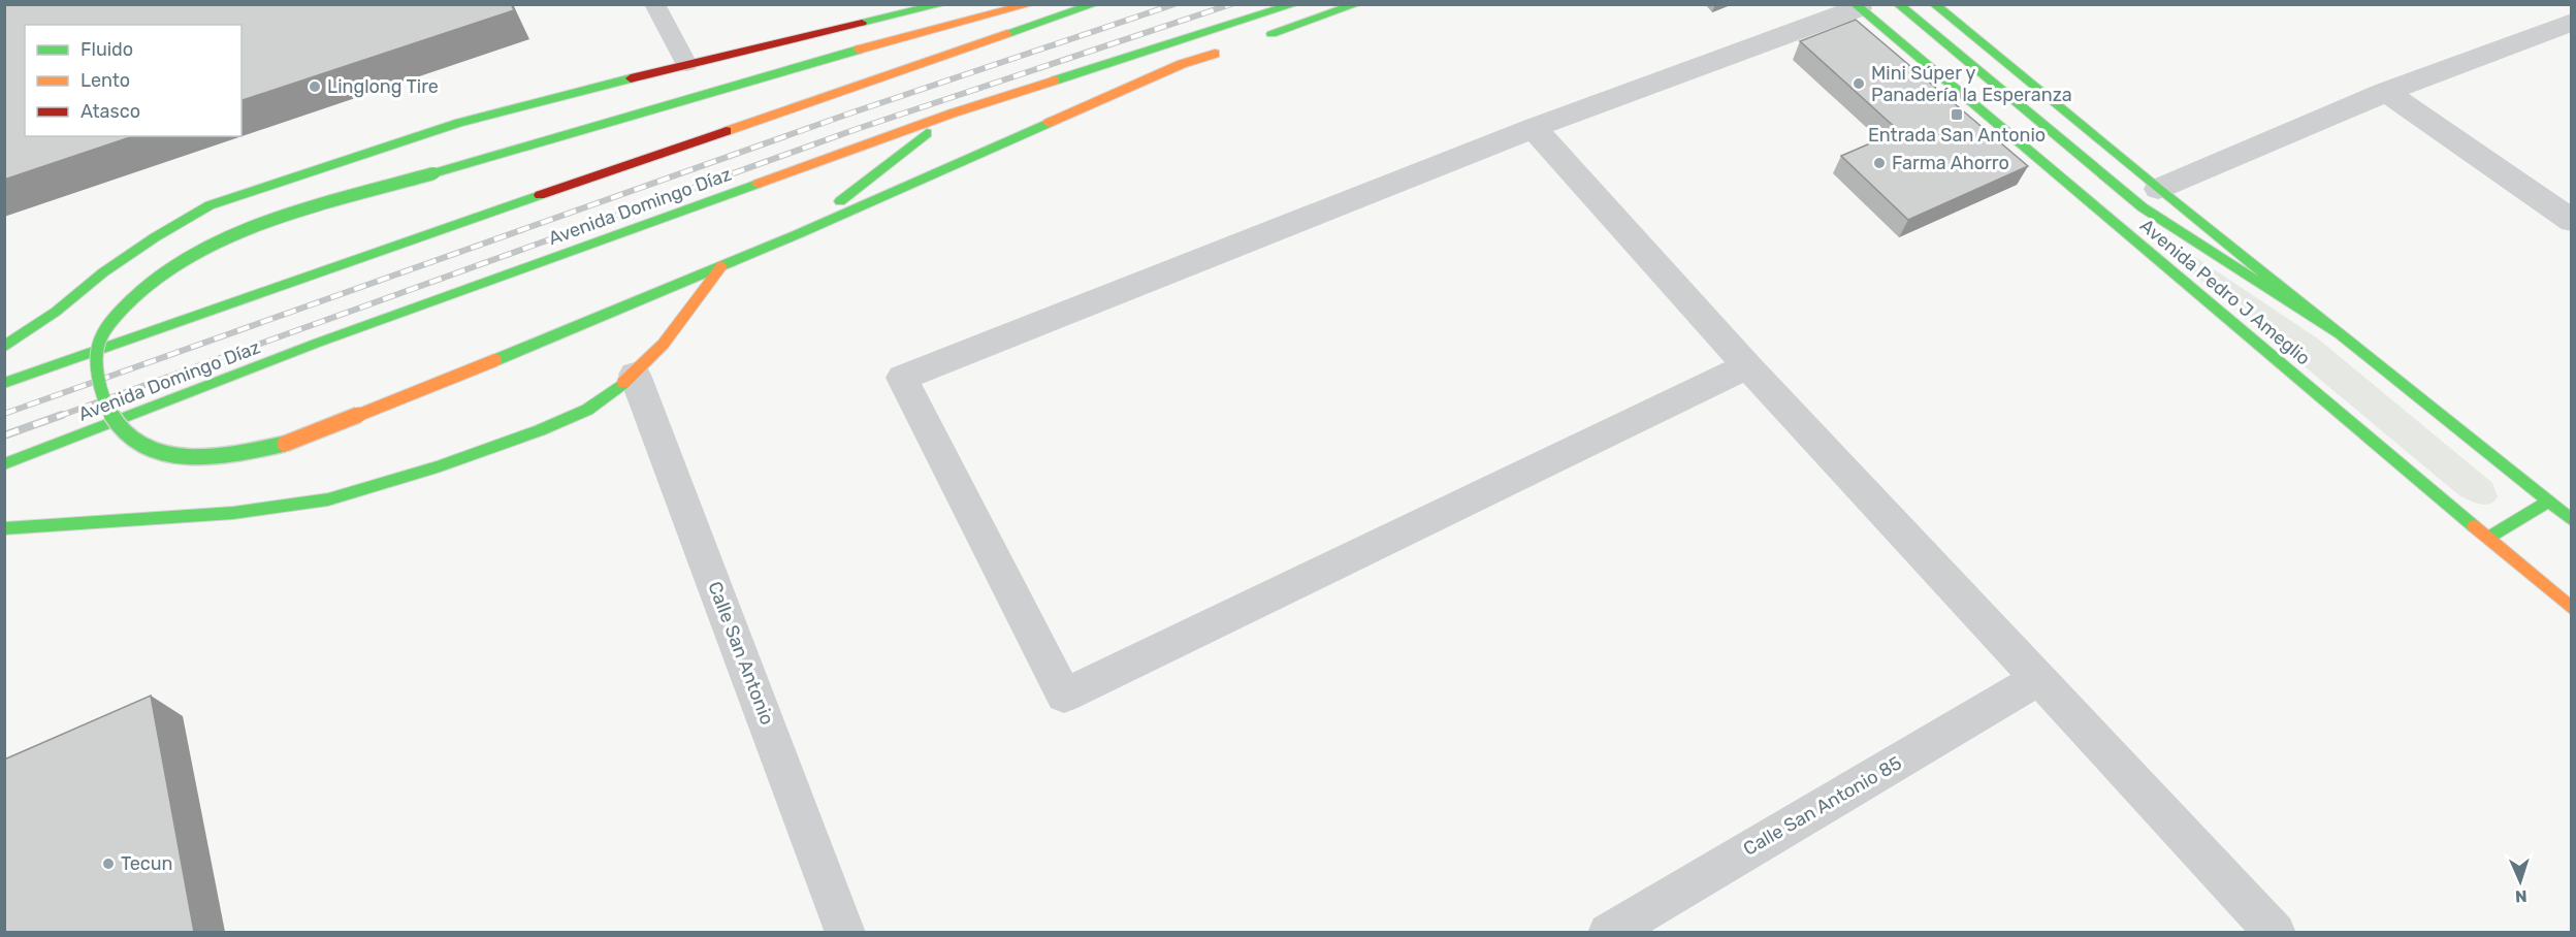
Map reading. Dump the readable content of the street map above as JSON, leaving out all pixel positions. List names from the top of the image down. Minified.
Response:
{"streets":{"main road":["Avenida Domingo Díaz","Avenida Pedro J Ameglio"],"street":["Calle San Antonio","Calle San Antonio 85"]},"places":{"other":["Mini Súper y Panadería la Esperanza","Linglong Tire","Farma Ahorro","Tecun"],"transit":["Entrada San Antonio"]},"legend":["Fluido","Lento","Atasco"],"north":"bottom"}
